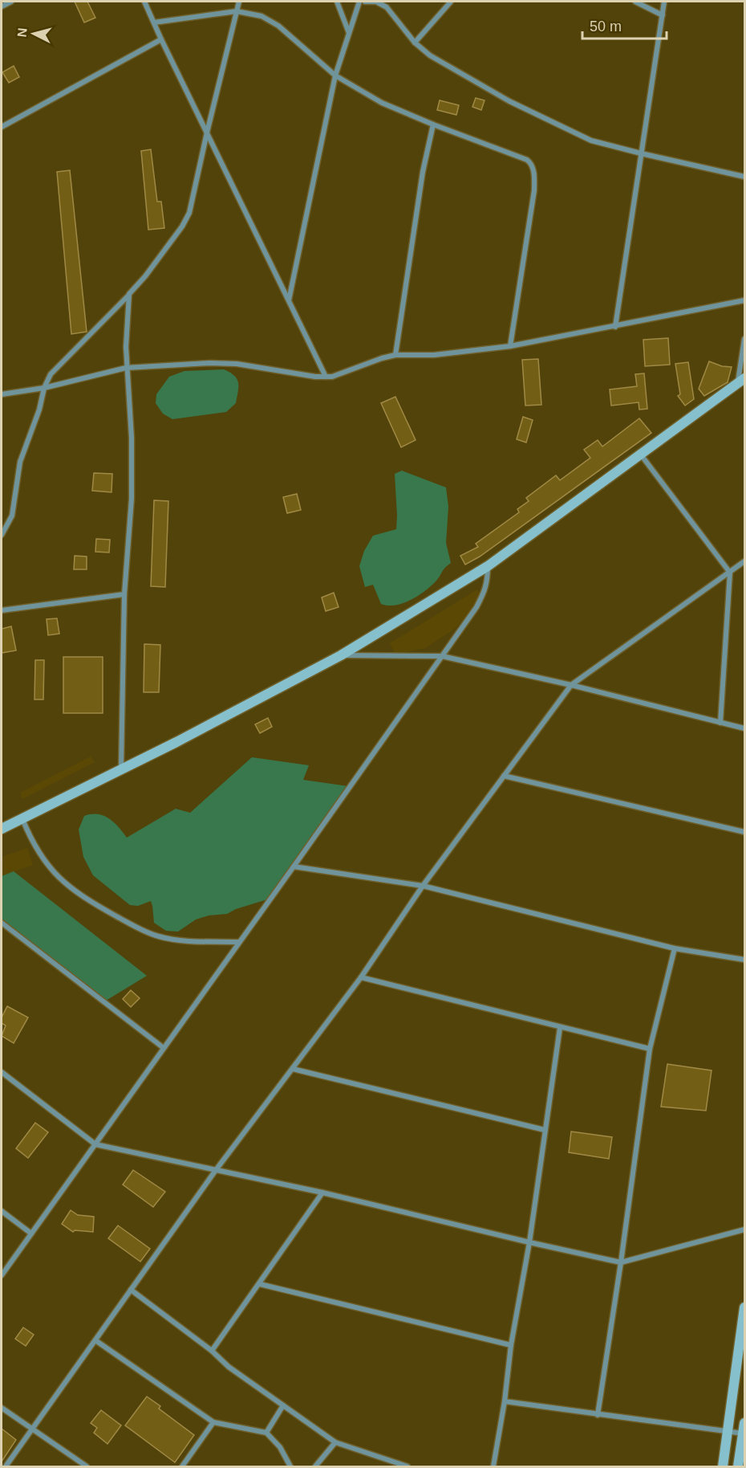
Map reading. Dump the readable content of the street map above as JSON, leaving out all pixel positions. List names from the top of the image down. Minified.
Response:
{"scale_bar":"50 m","north":"left"}
